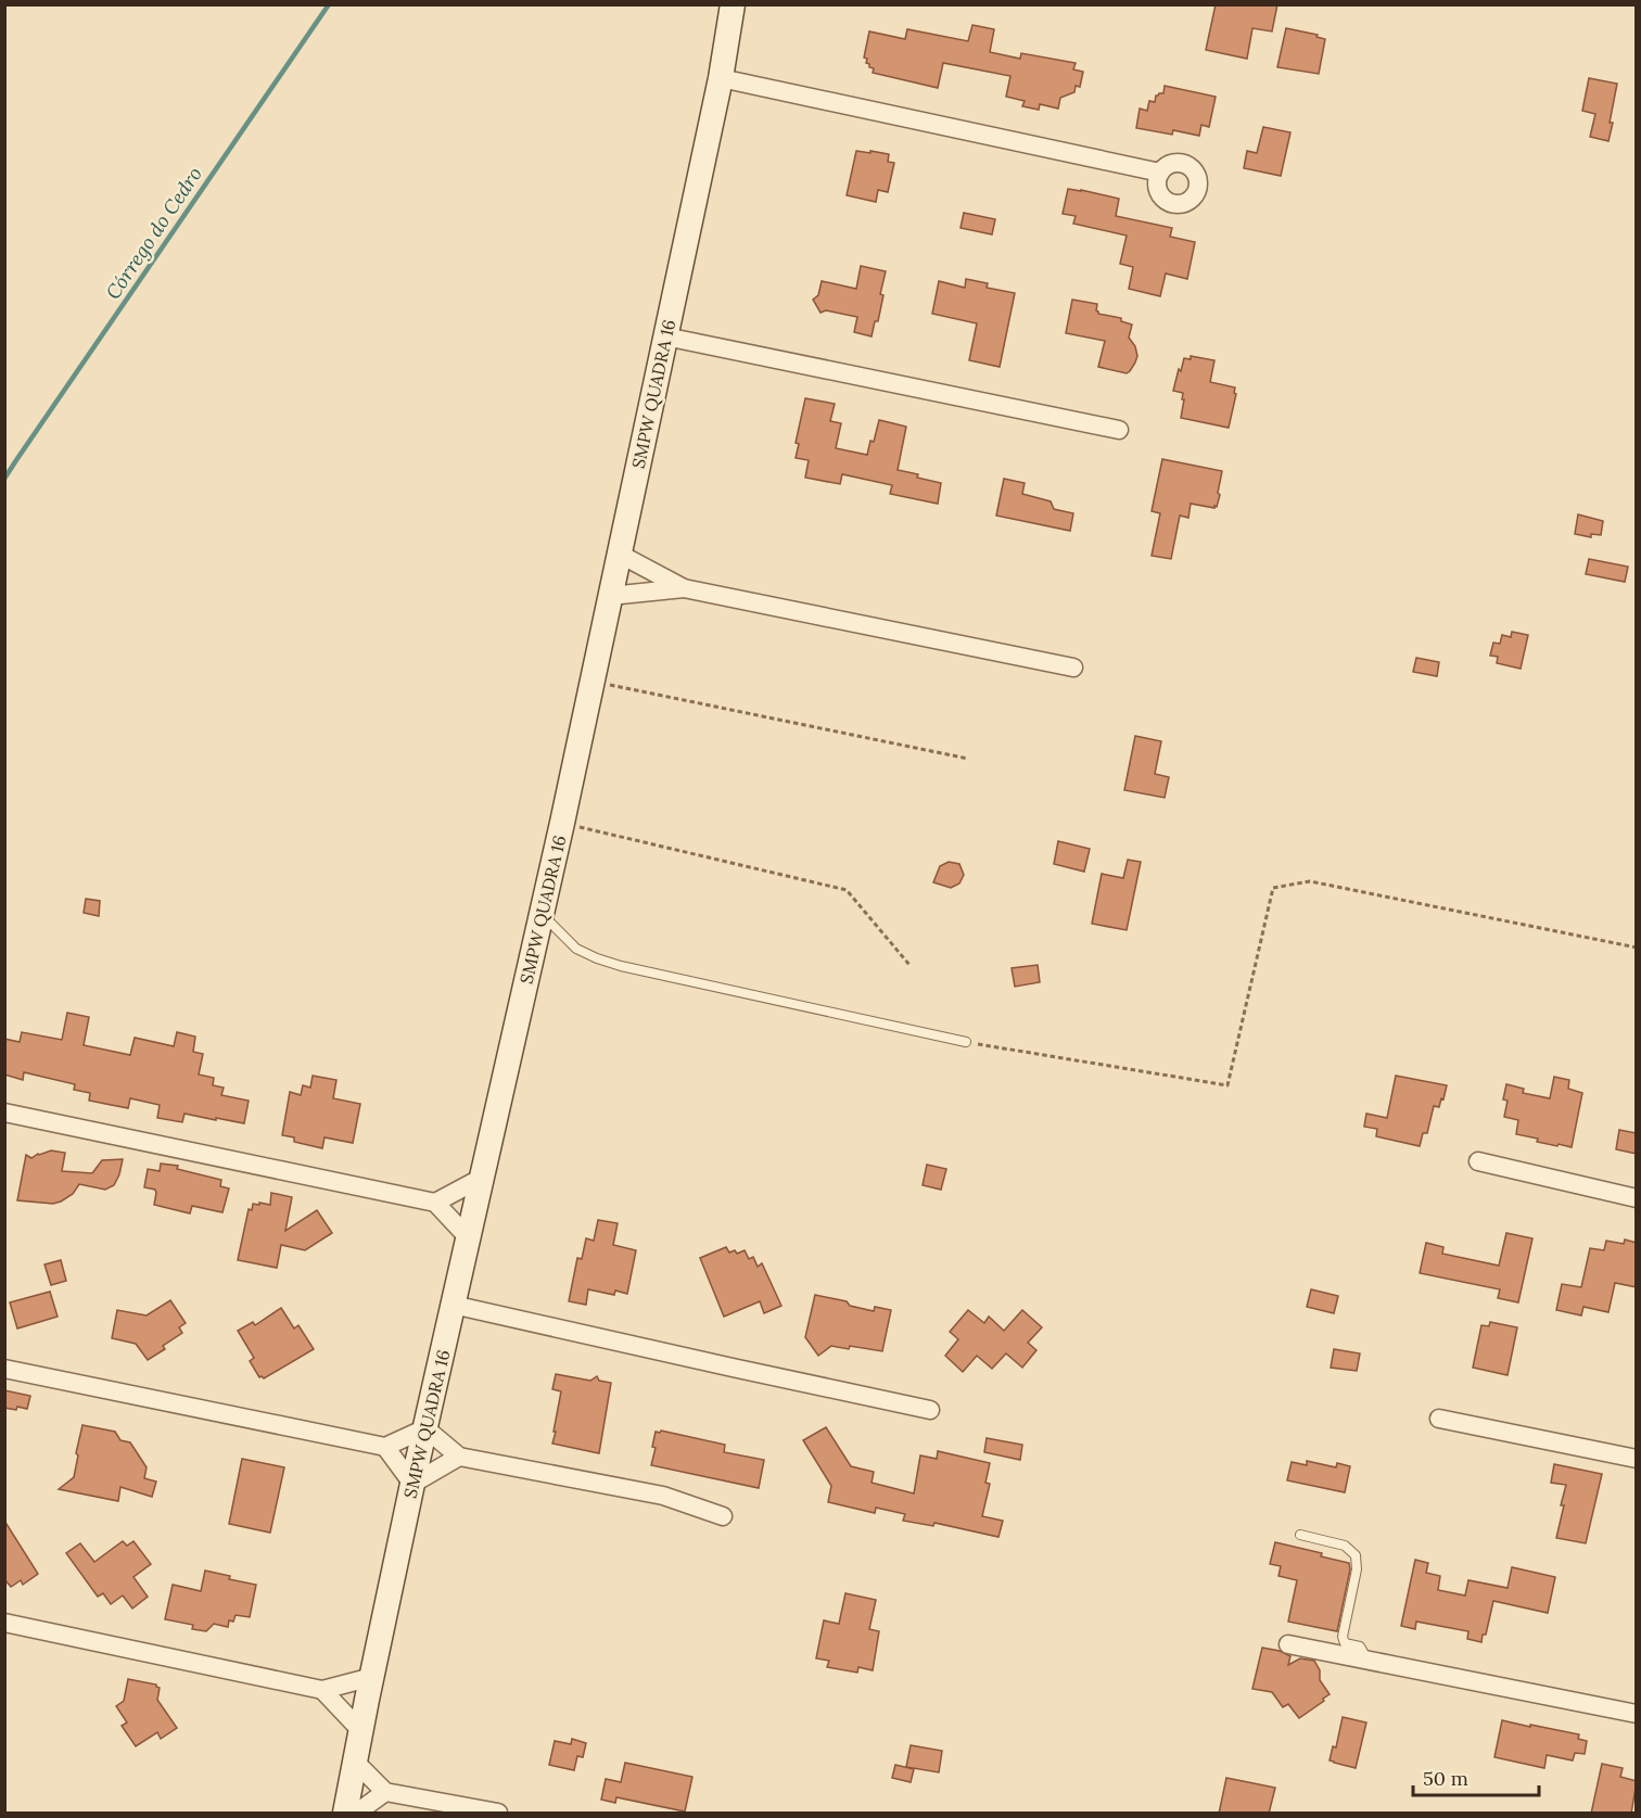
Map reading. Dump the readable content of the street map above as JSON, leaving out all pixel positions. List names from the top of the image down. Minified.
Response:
{"streets":{"street":["SMPW QUADRA 16"]},"water":["Córrego do Cedro"],"scale_bar":"50 m"}
